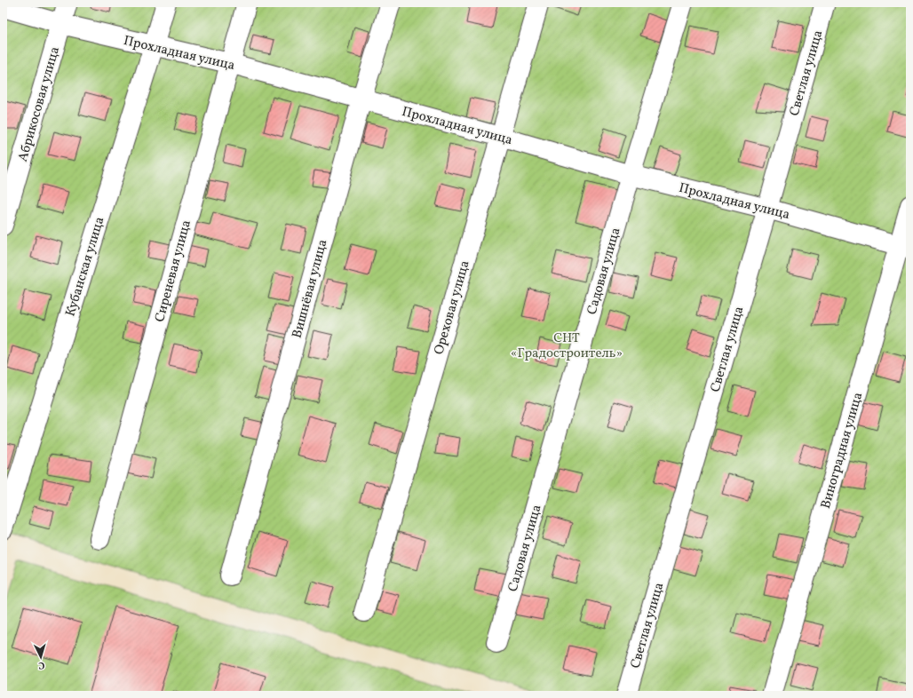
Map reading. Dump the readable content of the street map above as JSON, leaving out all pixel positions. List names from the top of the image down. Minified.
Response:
{"streets":{"street":["Прохладная улица","Светлая улица","Абрикосовая улица","Кубанская улица","Сиреневая улица","Садовая улица","Вишнёвая улица","Ореховая улица","Виноградная улица"]},"crossings":[["Прохладная улица","Светлая улица"],["Прохладная улица","Абрикосовая улица"],["Прохладная улица","Кубанская улица"],["Прохладная улица","Сиреневая улица"],["Прохладная улица","Садовая улица"],["Прохладная улица","Вишнёвая улица"],["Прохладная улица","Ореховая улица"],["Прохладная улица","Виноградная улица"]],"parks":["СНТ «Градостроитель»"],"north":"bottom"}
